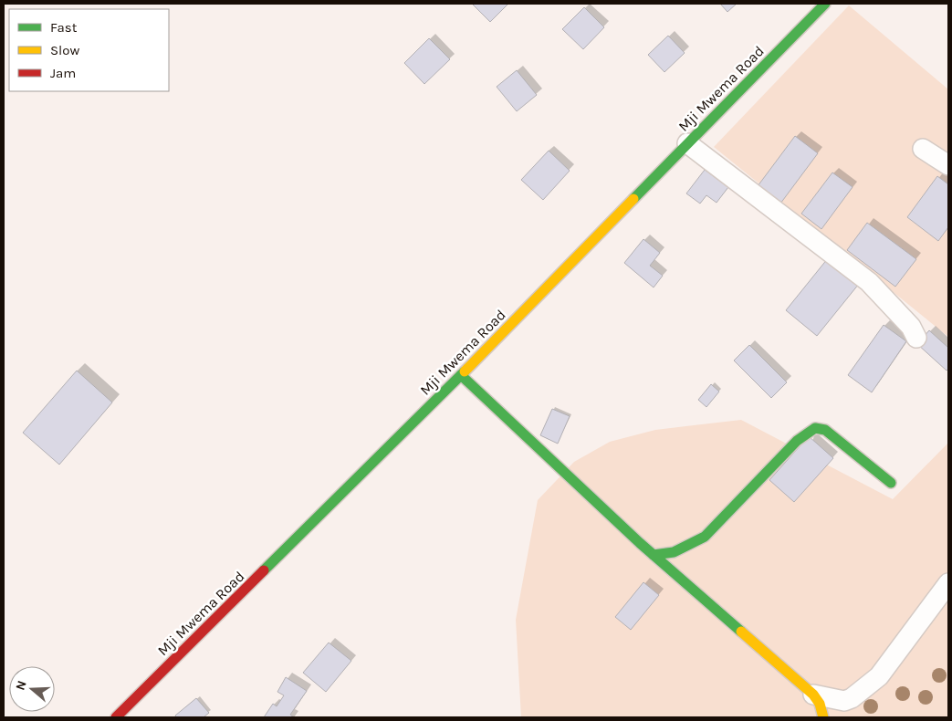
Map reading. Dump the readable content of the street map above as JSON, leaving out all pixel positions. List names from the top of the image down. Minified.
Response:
{"streets":{"main road":["Mji Mwema Road"]},"legend":["Fast","Slow","Jam"],"north":"left"}
